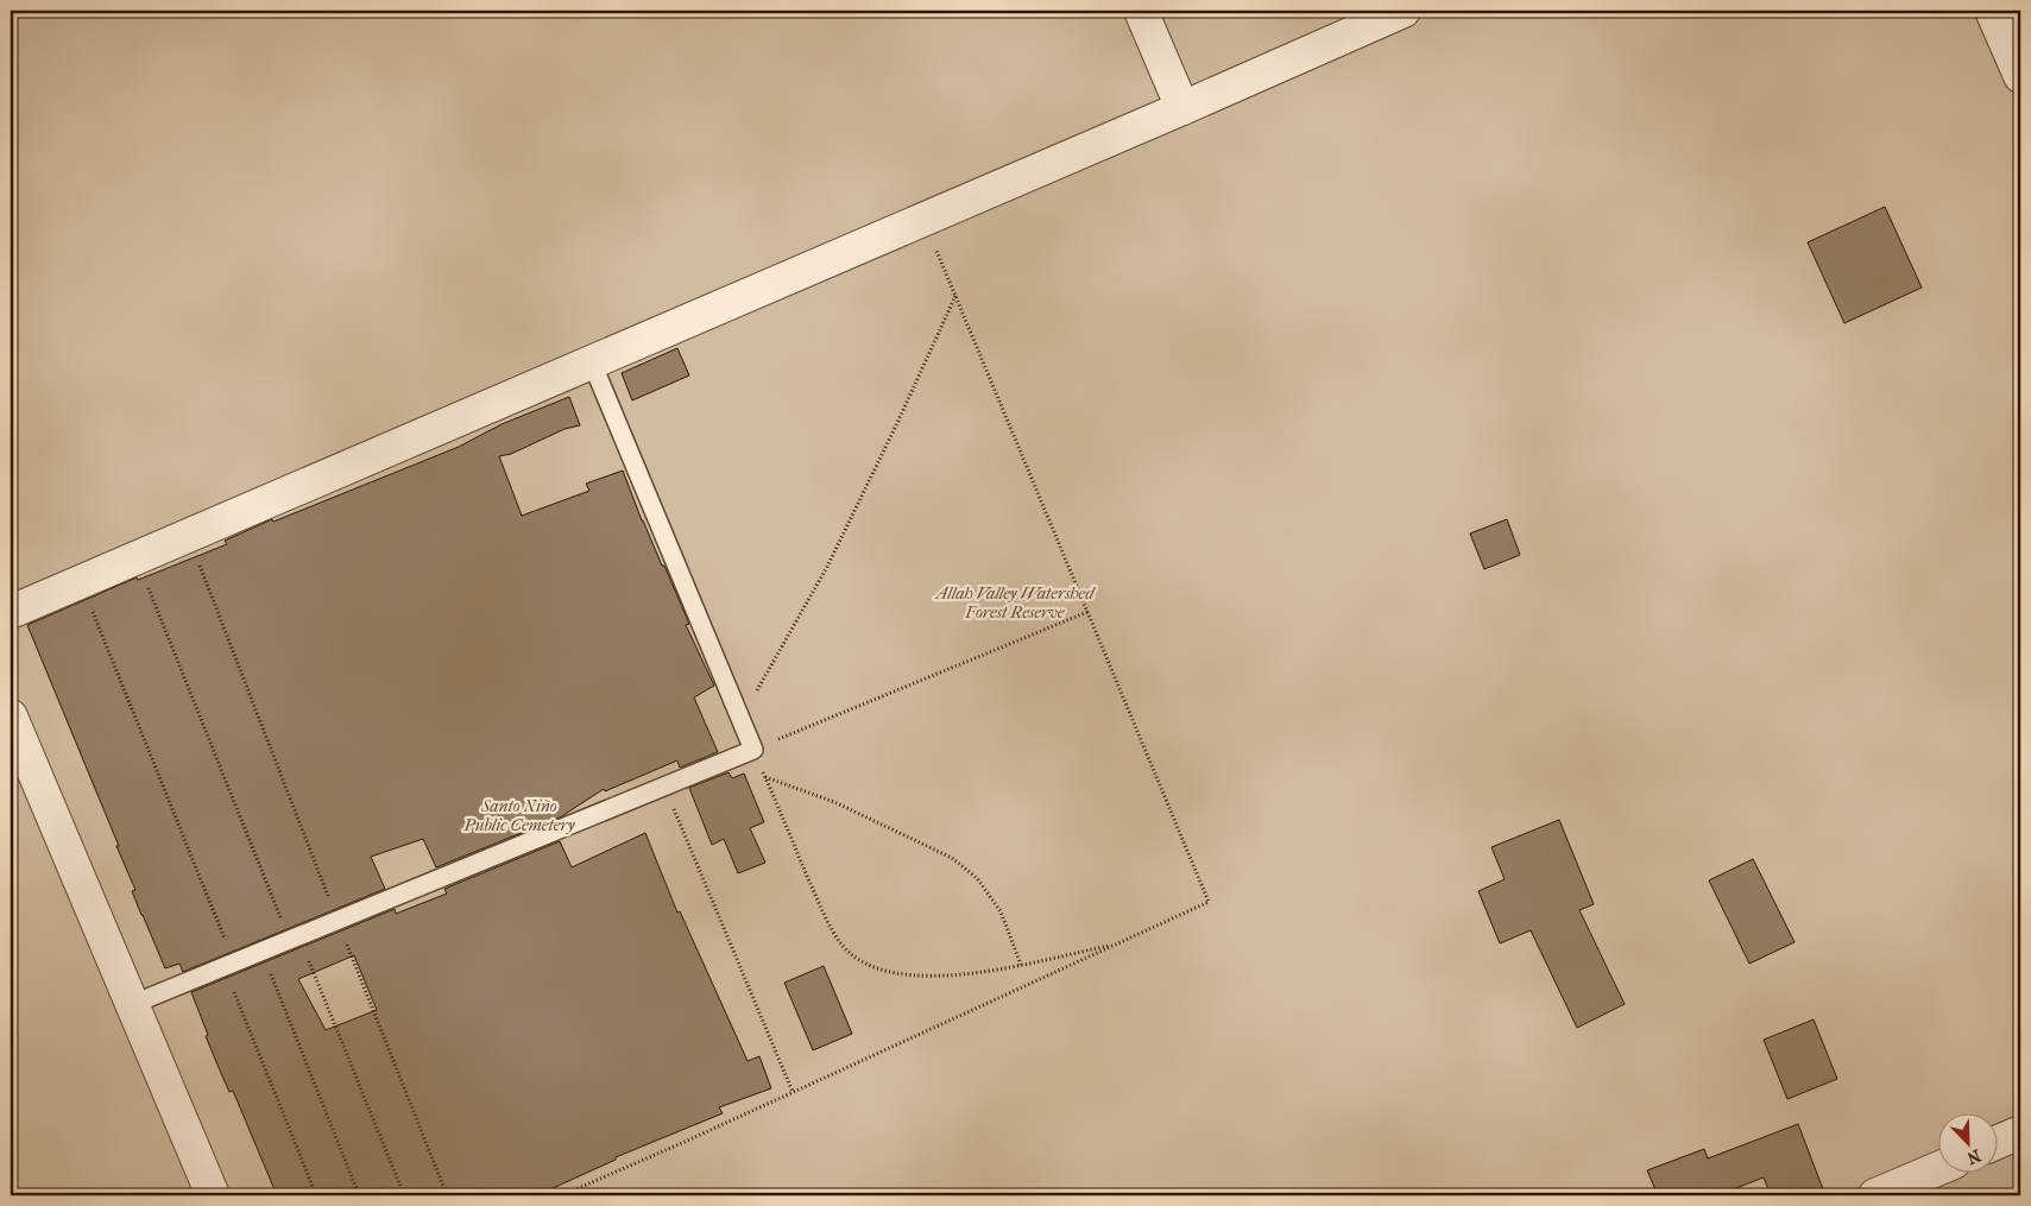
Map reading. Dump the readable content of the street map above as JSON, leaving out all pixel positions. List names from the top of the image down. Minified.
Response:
{"parks":["Allah Valley Watershed Forest Reserve","Santo Niño Public Cemetery"],"north":"bottom right"}
